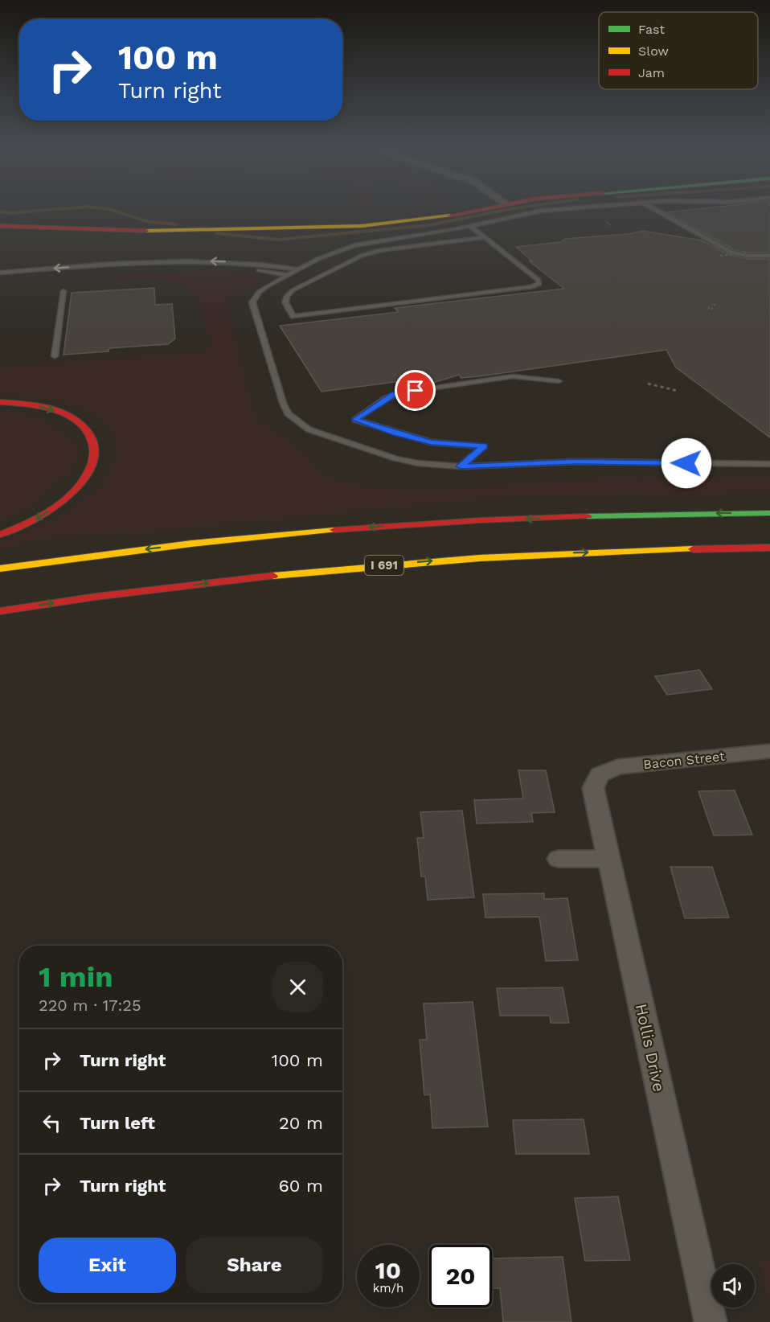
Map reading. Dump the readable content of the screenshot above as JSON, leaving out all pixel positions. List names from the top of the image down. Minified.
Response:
{"streets":{"main road":["I 691"],"street":["Bacon Street","Hollis Drive"]},"crossings":[["Bacon Street","Hollis Drive"]],"legend":["Fast","Slow","Jam"],"page":{"turn":["100 m","Turn right"],"heading":["1 min","220 m · 17:25"],"list":[{"name":"Turn right","value":"100 m"},{"name":"Turn left","value":"20 m"},{"name":"Turn right","value":"60 m"}],"buttons":["Exit","Share"],"speed":"10 km/h","limit":"20"}}
